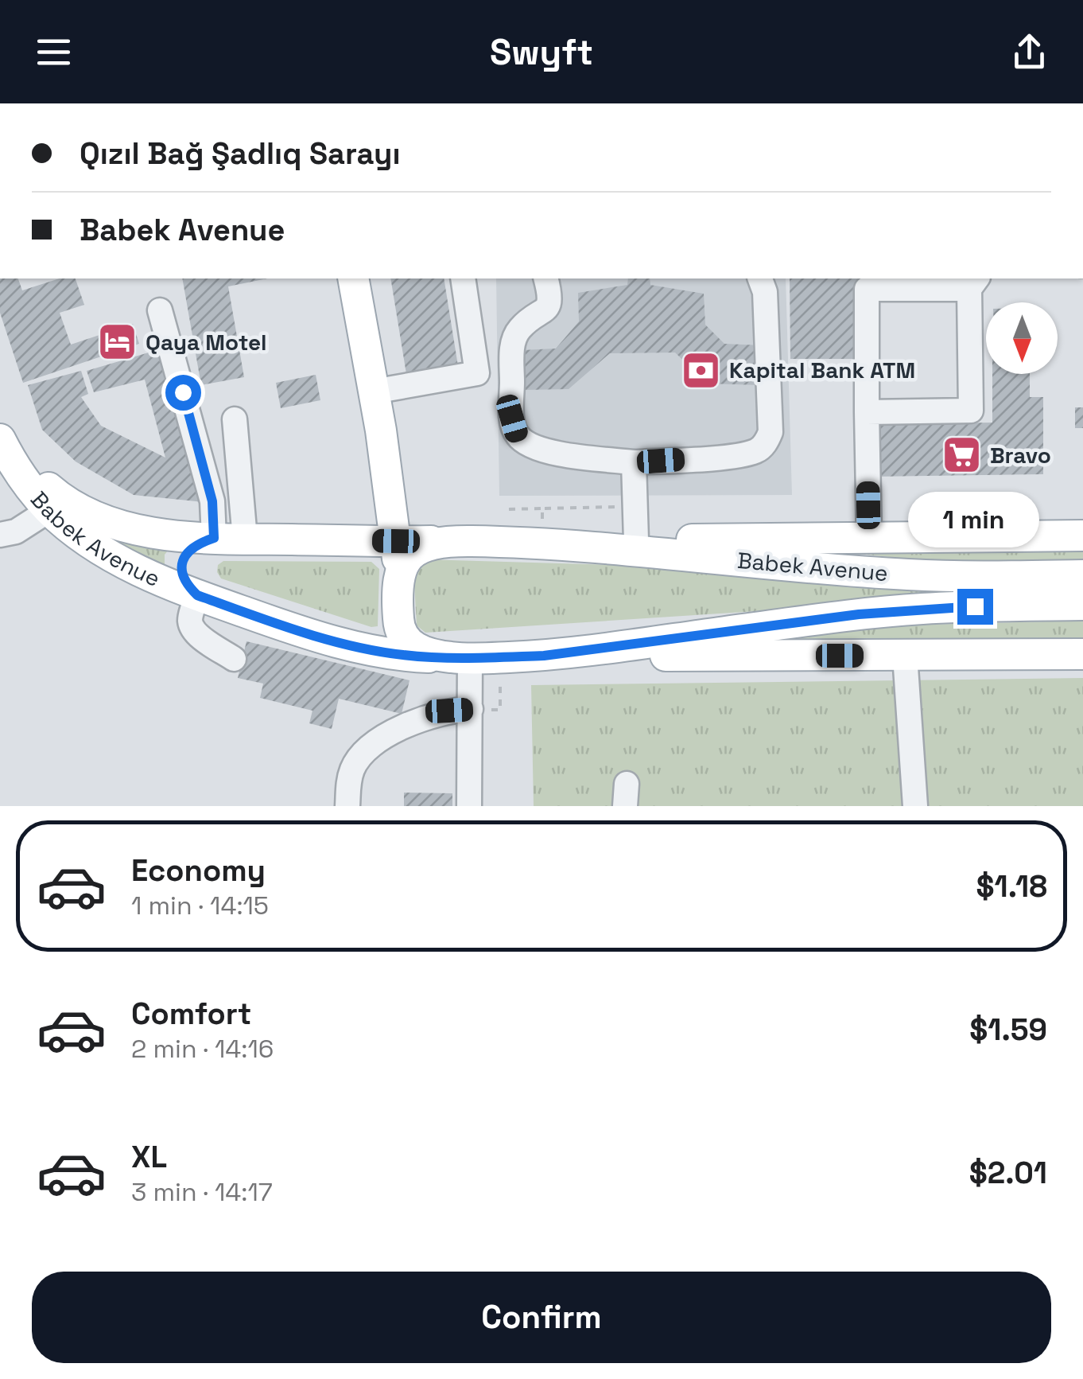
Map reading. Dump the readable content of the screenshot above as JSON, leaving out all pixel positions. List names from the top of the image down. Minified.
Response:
{"streets":{"main road":["Babek Avenue"]},"places":{"hotel":["Qaya Motel"],"bank":["Kapital Bank ATM"],"supermarket":["Bravo"]},"north":"bottom","page":{"header":"Swyft","banner":["Qızıl Bağ Şadlıq Sarayı","Babek Avenue"],"bubble":"1 min","list":[{"name":"Economy","note":"1 min · 14:15","value":"$1.18"},{"name":"Comfort","note":"2 min · 14:16","value":"$1.59"},{"name":"XL","note":"3 min · 14:17","value":"$2.01"}],"buttons":"Confirm"}}
